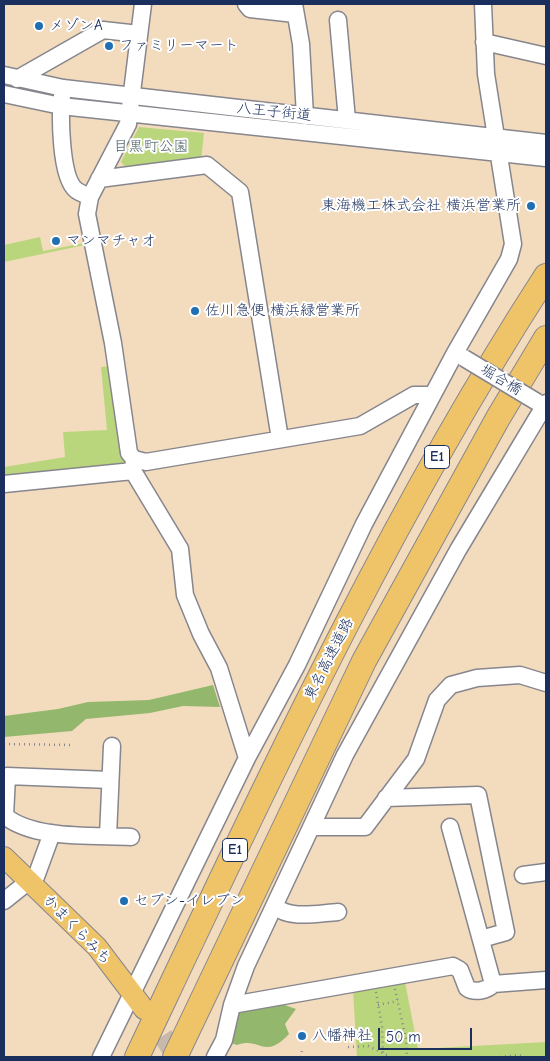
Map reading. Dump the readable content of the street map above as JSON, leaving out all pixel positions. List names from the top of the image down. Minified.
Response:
{"streets":{"highway":["E1","東名高速道路"],"main road":["かまくらみち"],"street":["八王子街道","堀合橋"]},"parks":["目黒町公園"],"places":["メゾンA","ファミリーマート","東海機工株式会社 横浜営業所","マンマチャオ","佐川急便 横浜緑営業所","セブン-イレブン","八幡神社"],"scale_bar":"50 m"}
